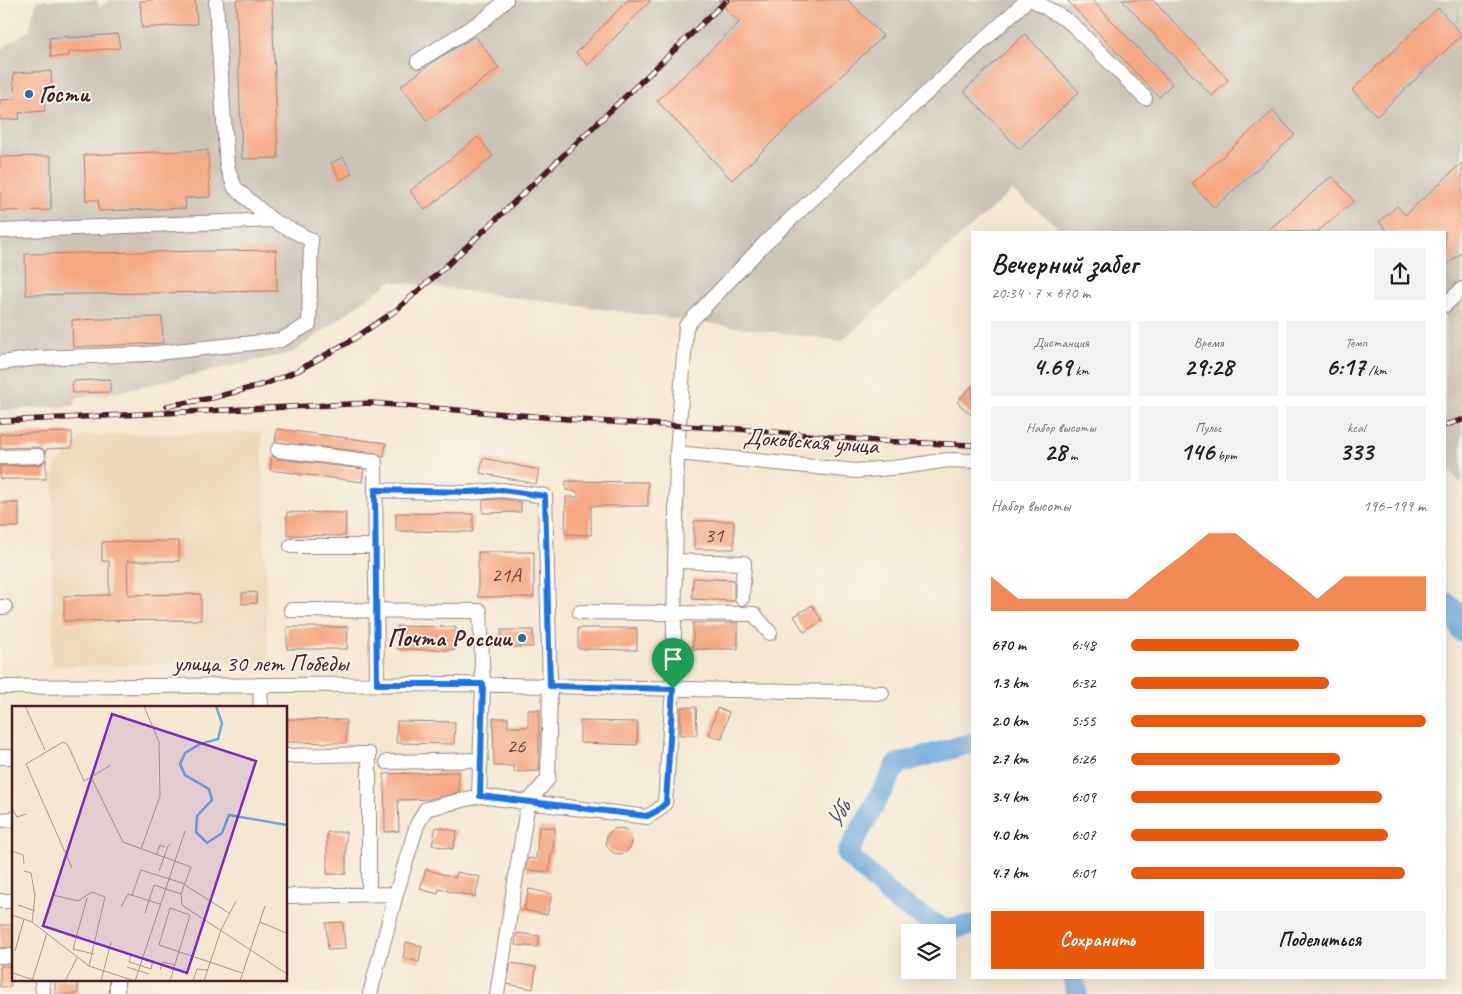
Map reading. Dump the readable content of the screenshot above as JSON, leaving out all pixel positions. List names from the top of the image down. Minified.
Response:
{"streets":{"street":["Доковская улица","улица 30 лет Победы"]},"water":["Убь"],"places":["Гости","Почта России"],"house_numbers":["31","21А","26"],"page":{"heading":["Вечерний забег","20:34 · 7 × 670 m"],"stats":[["Дистанция","4.69 km"],["Время","29:28"],["Темп","6:17 /km"],["Набор высоты","28 m"],["Пульс","146 bpm"],["kcal","333"]],"chart":["Набор высоты","196–199 m"],"list":[{"name":"670 m","note":"6:48"},{"name":"1.3 km","note":"6:32"},{"name":"2.0 km","note":"5:55"},{"name":"2.7 km","note":"6:26"},{"name":"3.4 km","note":"6:09"},{"name":"4.0 km","note":"6:07"},{"name":"4.7 km","note":"6:01"}],"buttons":["Сохранить","Поделиться"]}}
